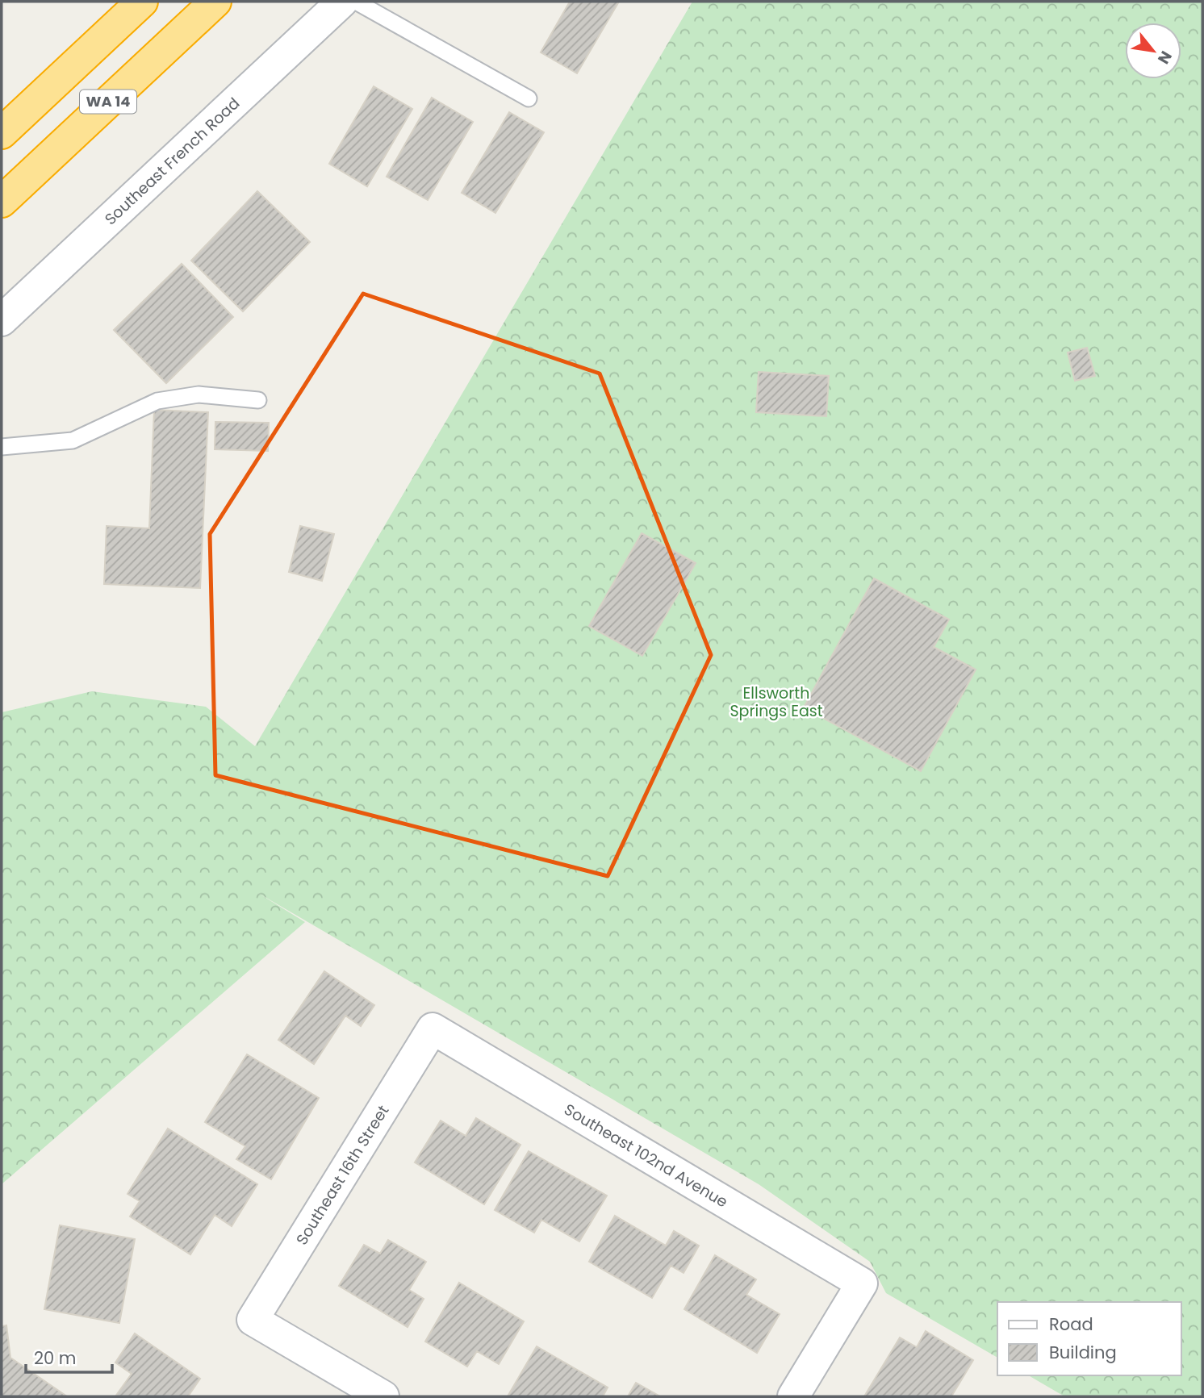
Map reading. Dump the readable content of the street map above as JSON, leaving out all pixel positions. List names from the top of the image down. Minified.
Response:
{"streets":{"highway":["WA 14"],"street":["Southeast French Road","Southeast 102nd Avenue","Southeast 16th Street"]},"crossings":[["Southeast 102nd Avenue","Southeast 16th Street"]],"parks":["Ellsworth Springs East"],"legend":["Road","Building"],"scale_bar":"20 m","north":"bottom right"}
